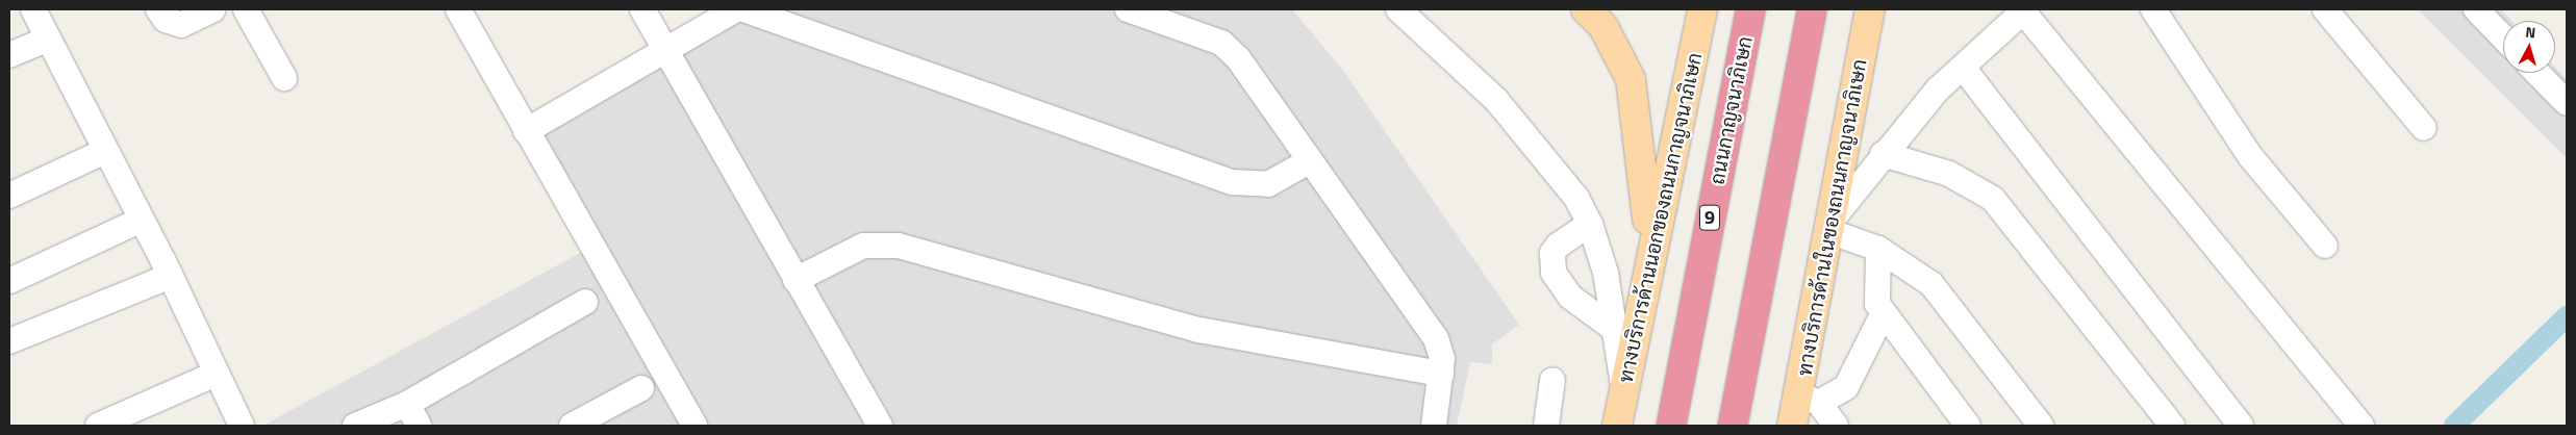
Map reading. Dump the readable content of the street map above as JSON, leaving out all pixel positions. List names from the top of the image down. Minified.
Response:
{"streets":{"highway":["ถนนกาญจนาภิเษก","9"],"main road":["ทางบริการด้านนอกของถนนกาญจนาภิเษก","ทางบริการด้านในของถนนกาญจนาภิเษก"]},"north":"top"}
